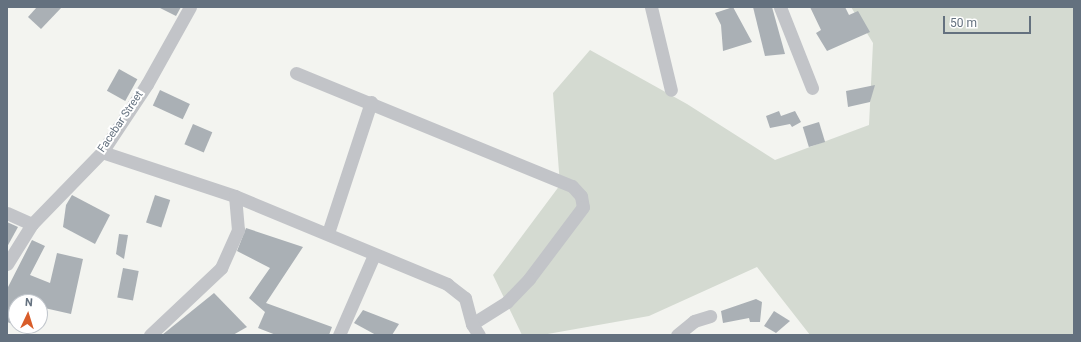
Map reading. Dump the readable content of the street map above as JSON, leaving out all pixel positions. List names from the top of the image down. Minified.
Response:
{"streets":{"street":["Facebar Street"]},"scale_bar":"50 m","north":"top"}
